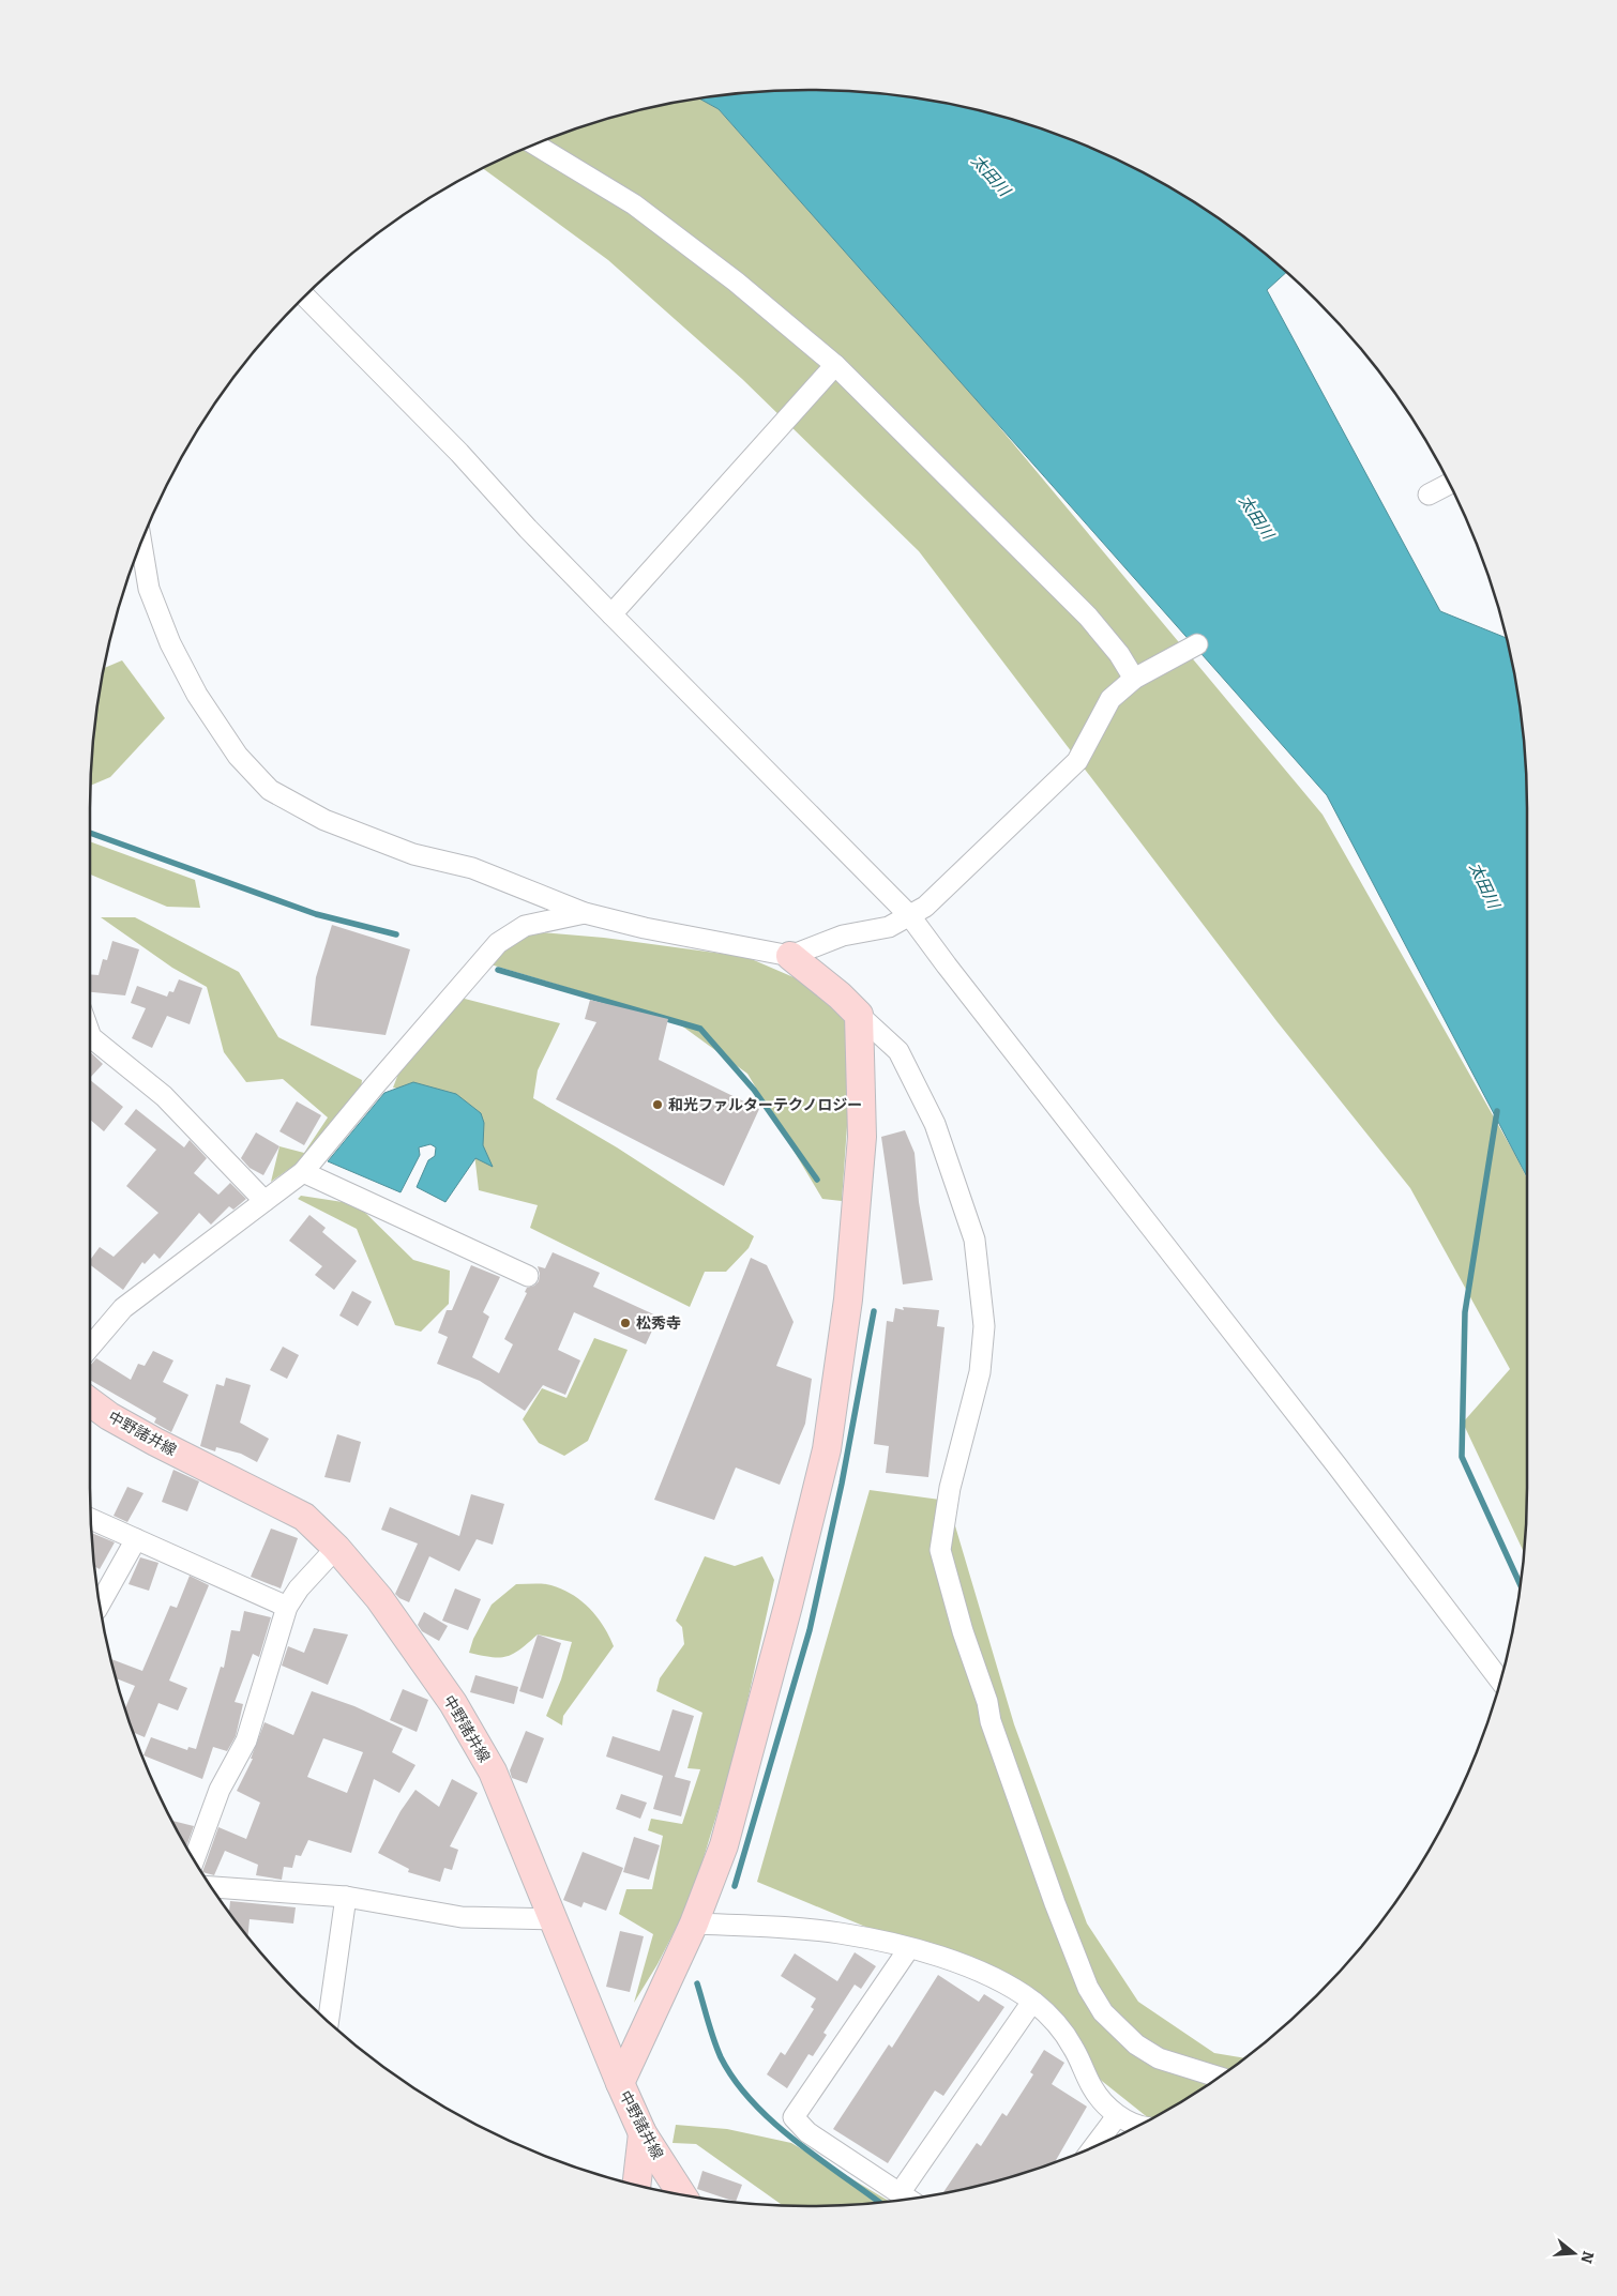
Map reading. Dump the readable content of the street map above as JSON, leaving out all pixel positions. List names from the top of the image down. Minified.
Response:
{"streets":{"street":["中野諸井線"]},"water":["太田川"],"places":["和光ファルターテクノロジー","松秀寺"],"north":"right"}
